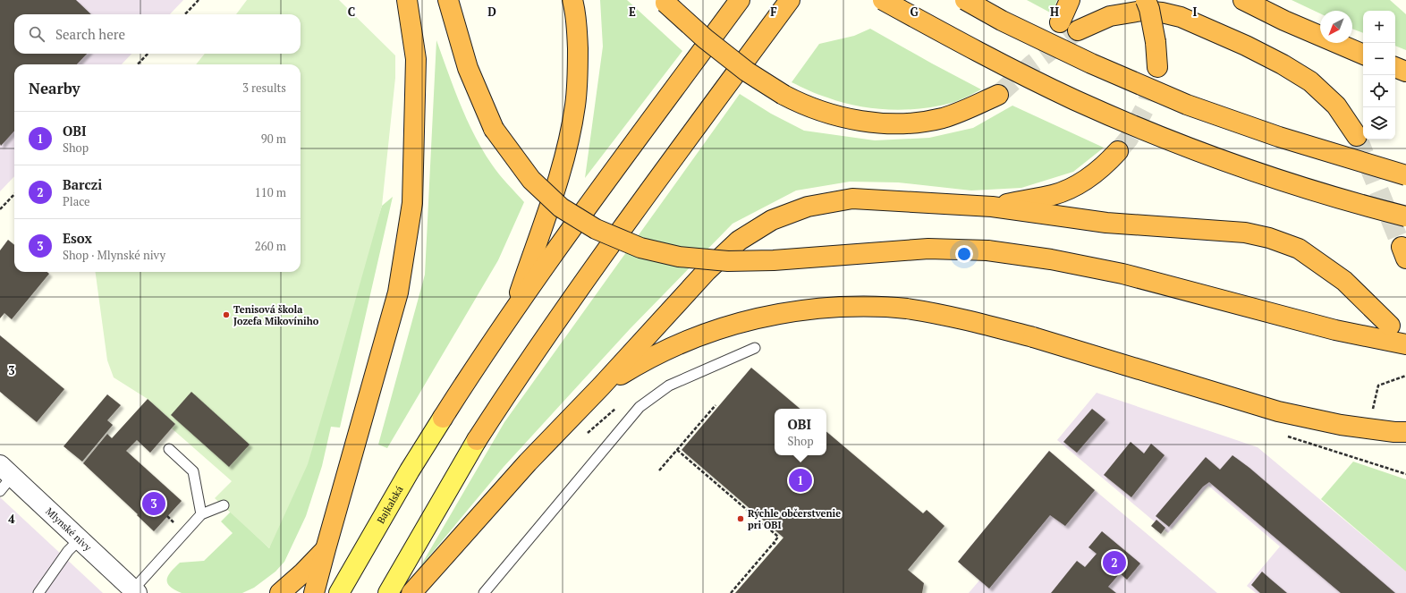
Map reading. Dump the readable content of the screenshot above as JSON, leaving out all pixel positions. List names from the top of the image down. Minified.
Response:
{"streets":{"main road":["Bajkalská"],"street":["Mlynské nivy"]},"places":["Tenisová škola Jozefa Mikovíniho","Rýchle občerstvenie pri OBI"],"north":"bottom left","page":{"map_buttons":["+","−"],"search":"Search here","heading":["Nearby","3 results"],"list":[{"mark":"1","name":"OBI","note":"Shop","value":"90 m"},{"mark":"2","name":"Barczi","note":"Place","value":"110 m"},{"mark":"3","name":"Esox","note":"Shop · Mlynské nivy","value":"260 m"}],"popup":["OBI","Shop"],"pins":["1","3","2"]},"grid":{"columns":["C","D","E","F","G","H","I"],"rows":["3","4"]}}
